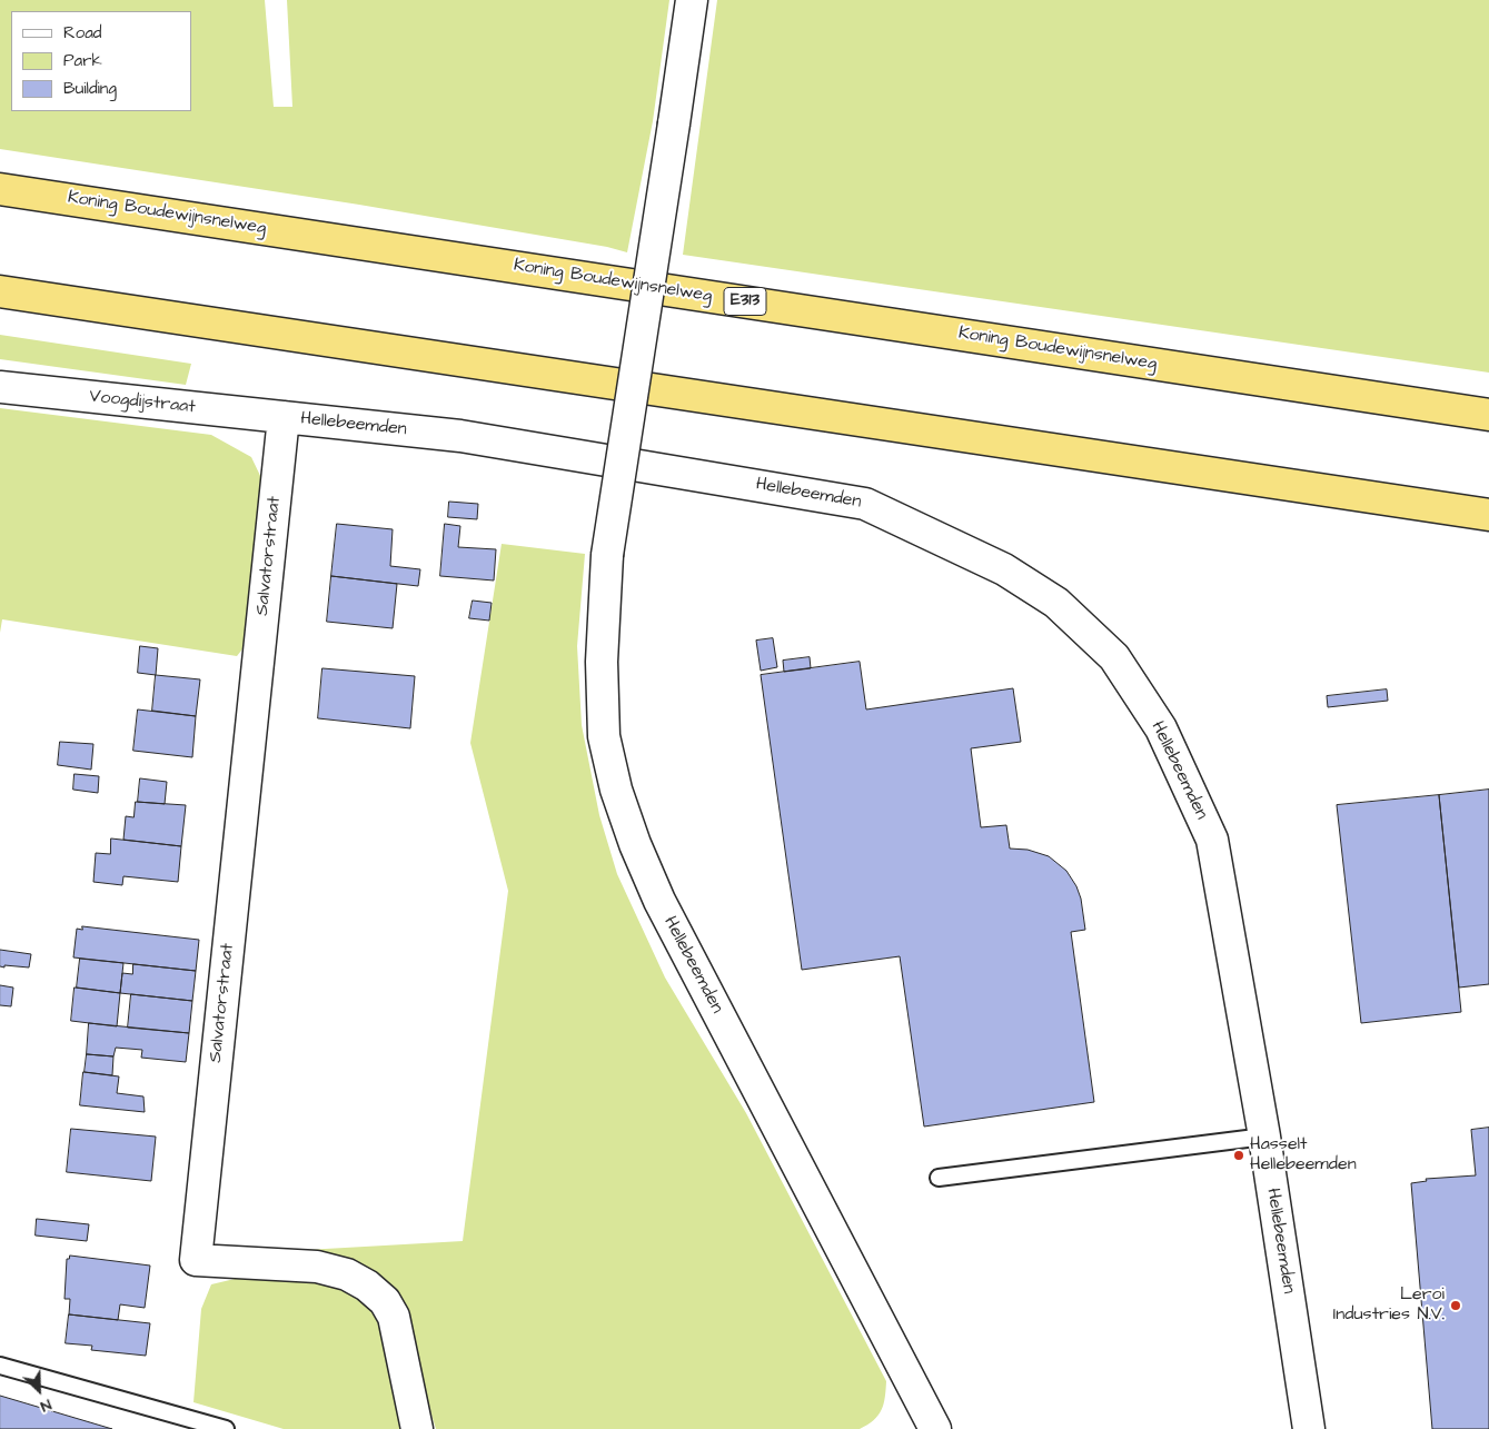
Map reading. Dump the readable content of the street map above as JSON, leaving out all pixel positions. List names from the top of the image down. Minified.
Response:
{"streets":{"highway":["Koning Boudewijnsnelweg","E313"],"street":["Voogdijstraat","Hellebeemden","Salvatorstraat"]},"crossings":[["Voogdijstraat","Hellebeemden"],["Voogdijstraat","Salvatorstraat"],["Hellebeemden","Salvatorstraat"]],"places":["Hasselt Hellebeemden","Leroi Industries N.V."],"legend":["Road","Park","Building"],"north":"bottom right"}
